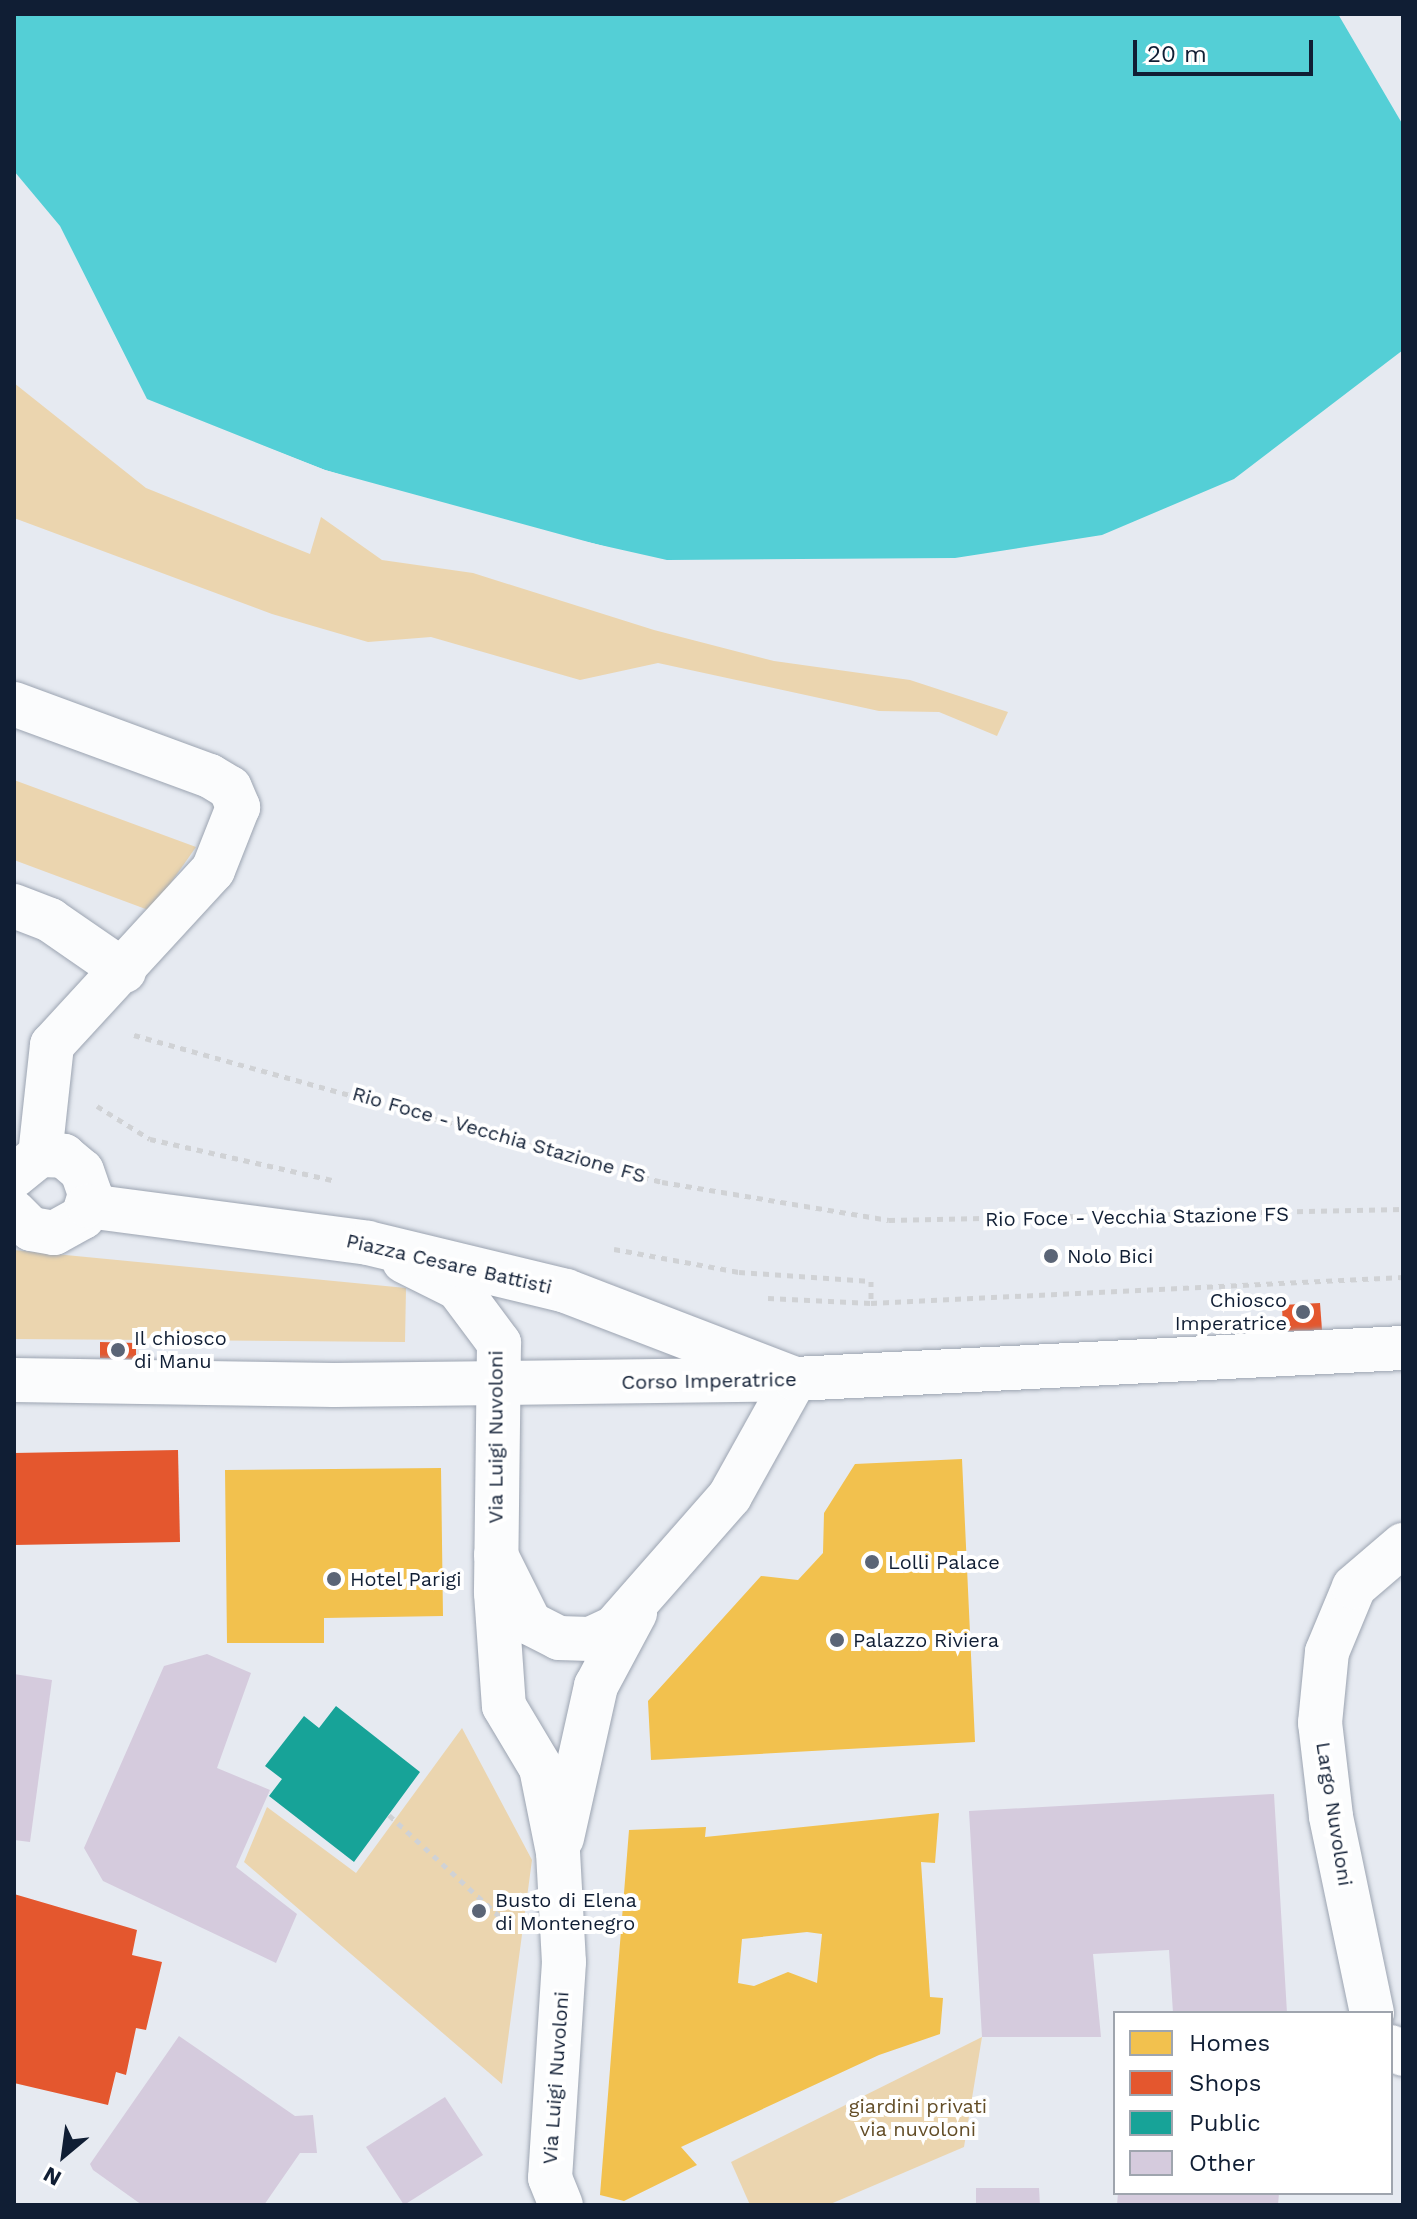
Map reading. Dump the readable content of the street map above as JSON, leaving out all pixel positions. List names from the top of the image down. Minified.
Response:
{"streets":{"street":["Piazza Cesare Battisti","Corso Imperatrice","Via Luigi Nuvoloni","Largo Nuvoloni"],"path":["Rio Foce - Vecchia Stazione FS"]},"crossings":[["Piazza Cesare Battisti","Corso Imperatrice"],["Piazza Cesare Battisti","Via Luigi Nuvoloni"],["Corso Imperatrice","Via Luigi Nuvoloni"]],"parks":["giardini privati via nuvoloni"],"places":["Nolo Bici","Chiosco Imperatrice","Il chiosco di Manu","Lolli Palace","Hotel Parigi","Palazzo Riviera","Busto di Elena di Montenegro"],"legend":["Homes","Shops","Public","Other"],"scale_bar":"20 m","north":"bottom left"}
